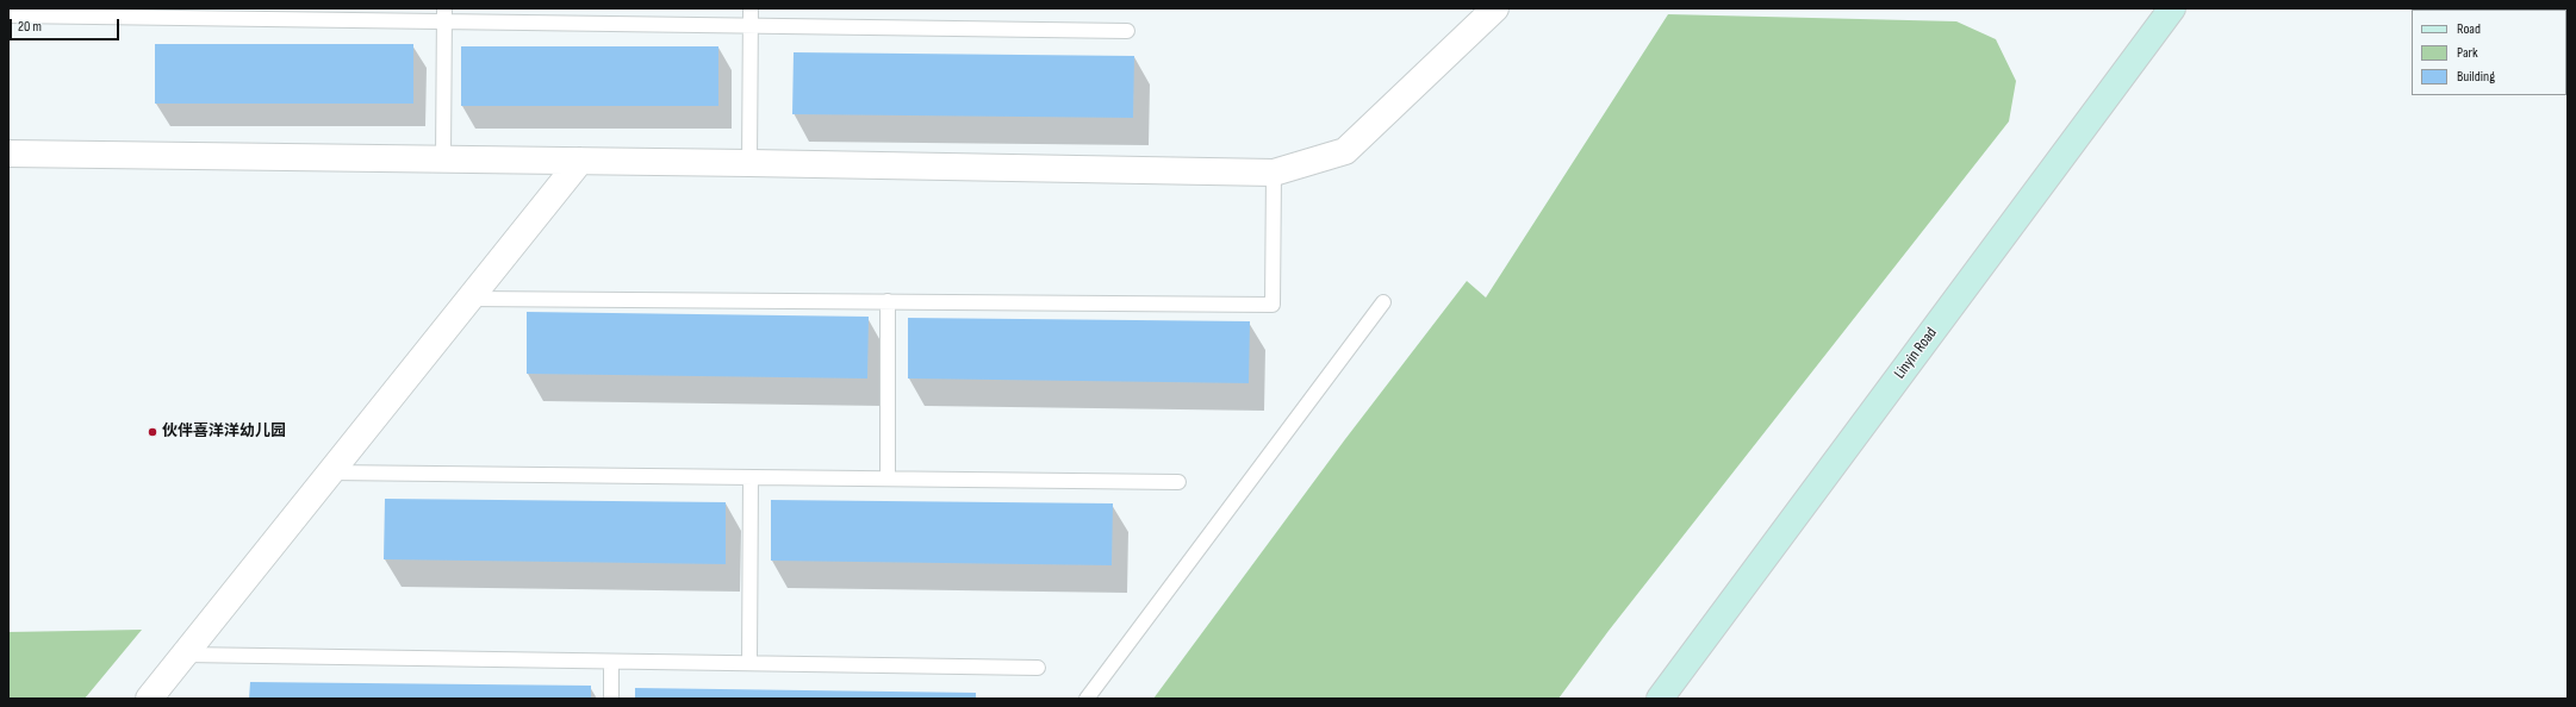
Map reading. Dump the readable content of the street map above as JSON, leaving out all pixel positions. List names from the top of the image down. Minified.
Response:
{"streets":{"main road":["Linyin Road"]},"places":["伙伴喜洋洋幼儿园"],"legend":["Road","Park","Building"],"scale_bar":"20 m"}
